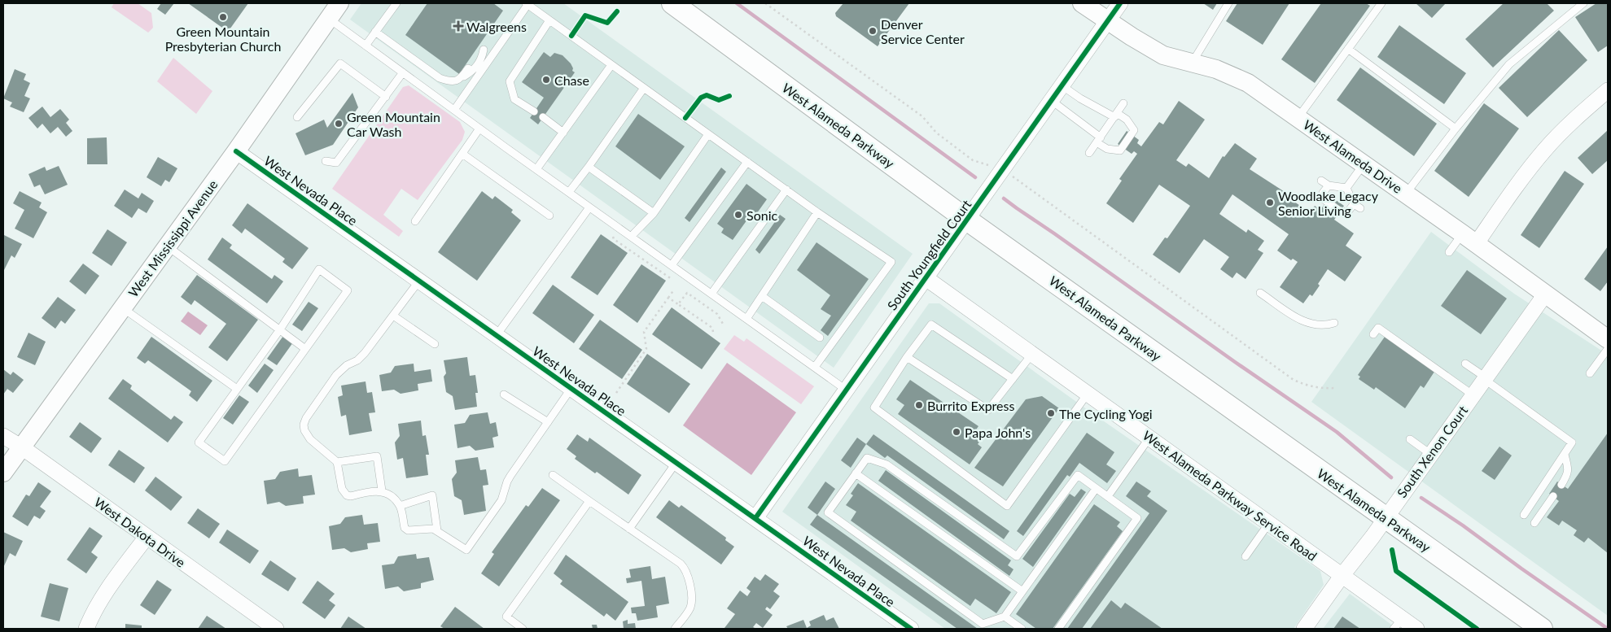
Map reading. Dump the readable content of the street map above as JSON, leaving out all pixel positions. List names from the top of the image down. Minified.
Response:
{"streets":{"main road":["West Alameda Parkway"],"street":["West Alameda Drive","West Nevada Place","West Mississippi Avenue","South Youngfield Court","South Xenon Court","West Alameda Parkway Service Road","West Dakota Drive"]},"crossings":[["West Alameda Parkway","South Youngfield Court"],["West Alameda Parkway","South Xenon Court"],["West Alameda Drive","South Youngfield Court"],["West Alameda Drive","South Xenon Court"],["West Nevada Place","West Mississippi Avenue"],["West Nevada Place","South Youngfield Court"],["West Mississippi Avenue","West Dakota Drive"],["South Youngfield Court","West Alameda Parkway Service Road"],["South Xenon Court","West Alameda Parkway Service Road"]],"places":{"other":["Green Mountain Presbyterian Church","Denver Service Center","Chase","Green Mountain Car Wash","Woodlake Legacy Senior Living","Sonic","Burrito Express","The Cycling Yogi","Papa John's"],"health":["Walgreens"]}}
